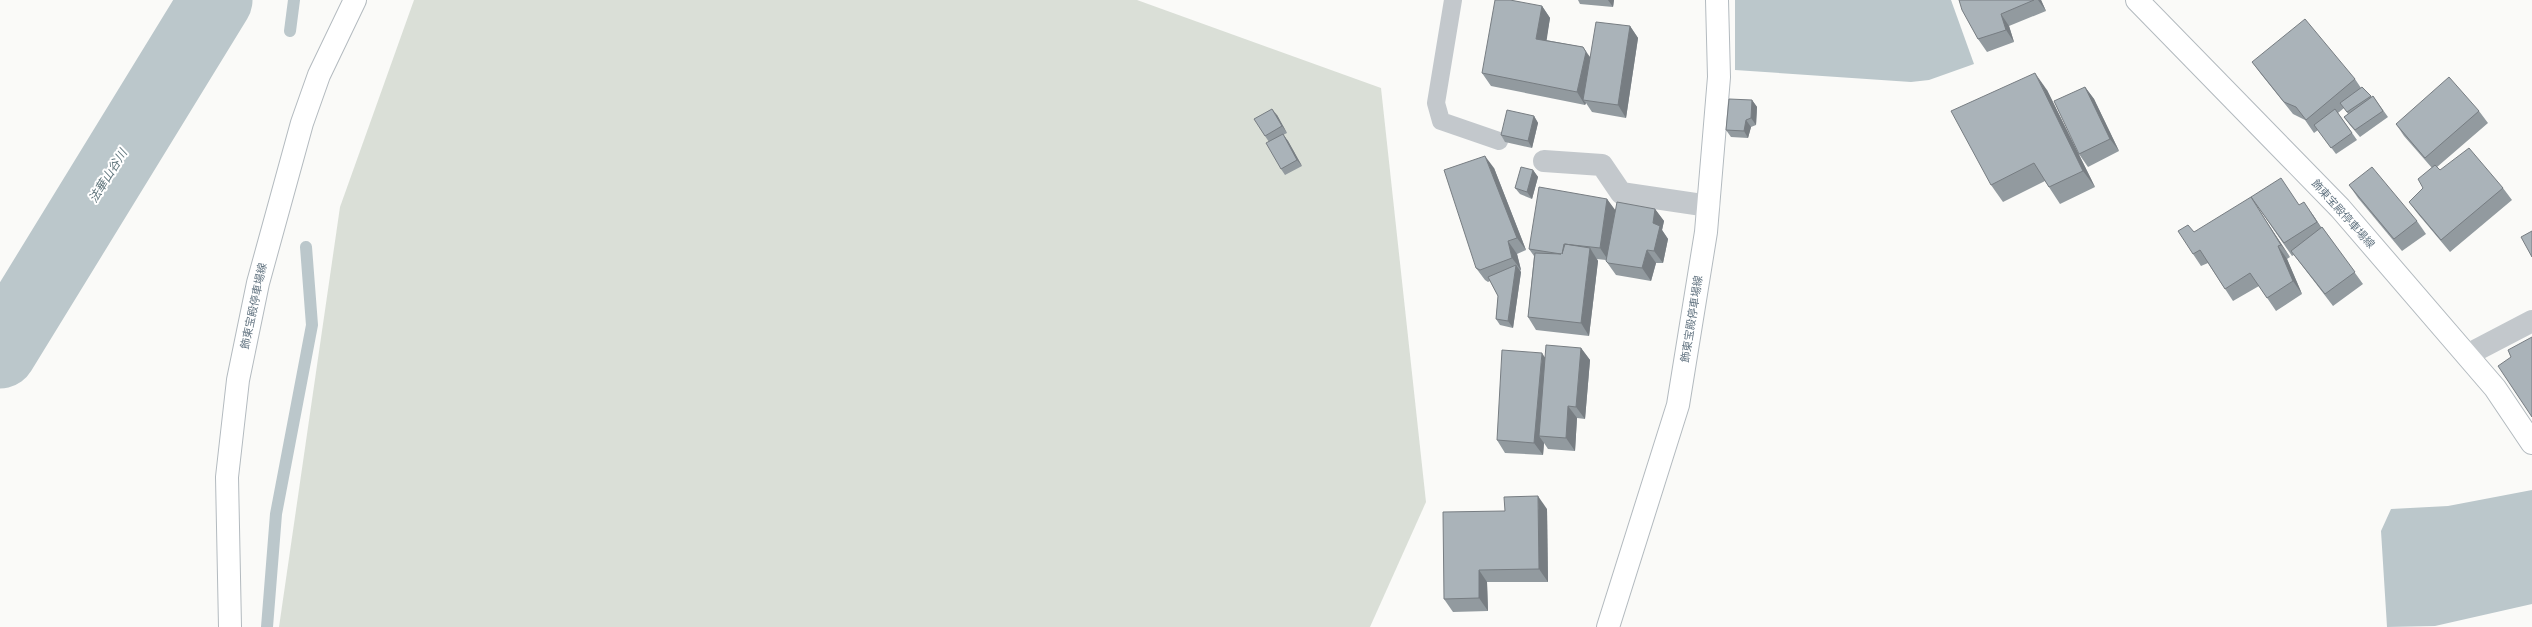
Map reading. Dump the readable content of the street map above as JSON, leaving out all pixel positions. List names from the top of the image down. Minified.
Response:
{"streets":{"main road":["飾東宝殿停車場線"]},"water":["法華山谷川"]}
